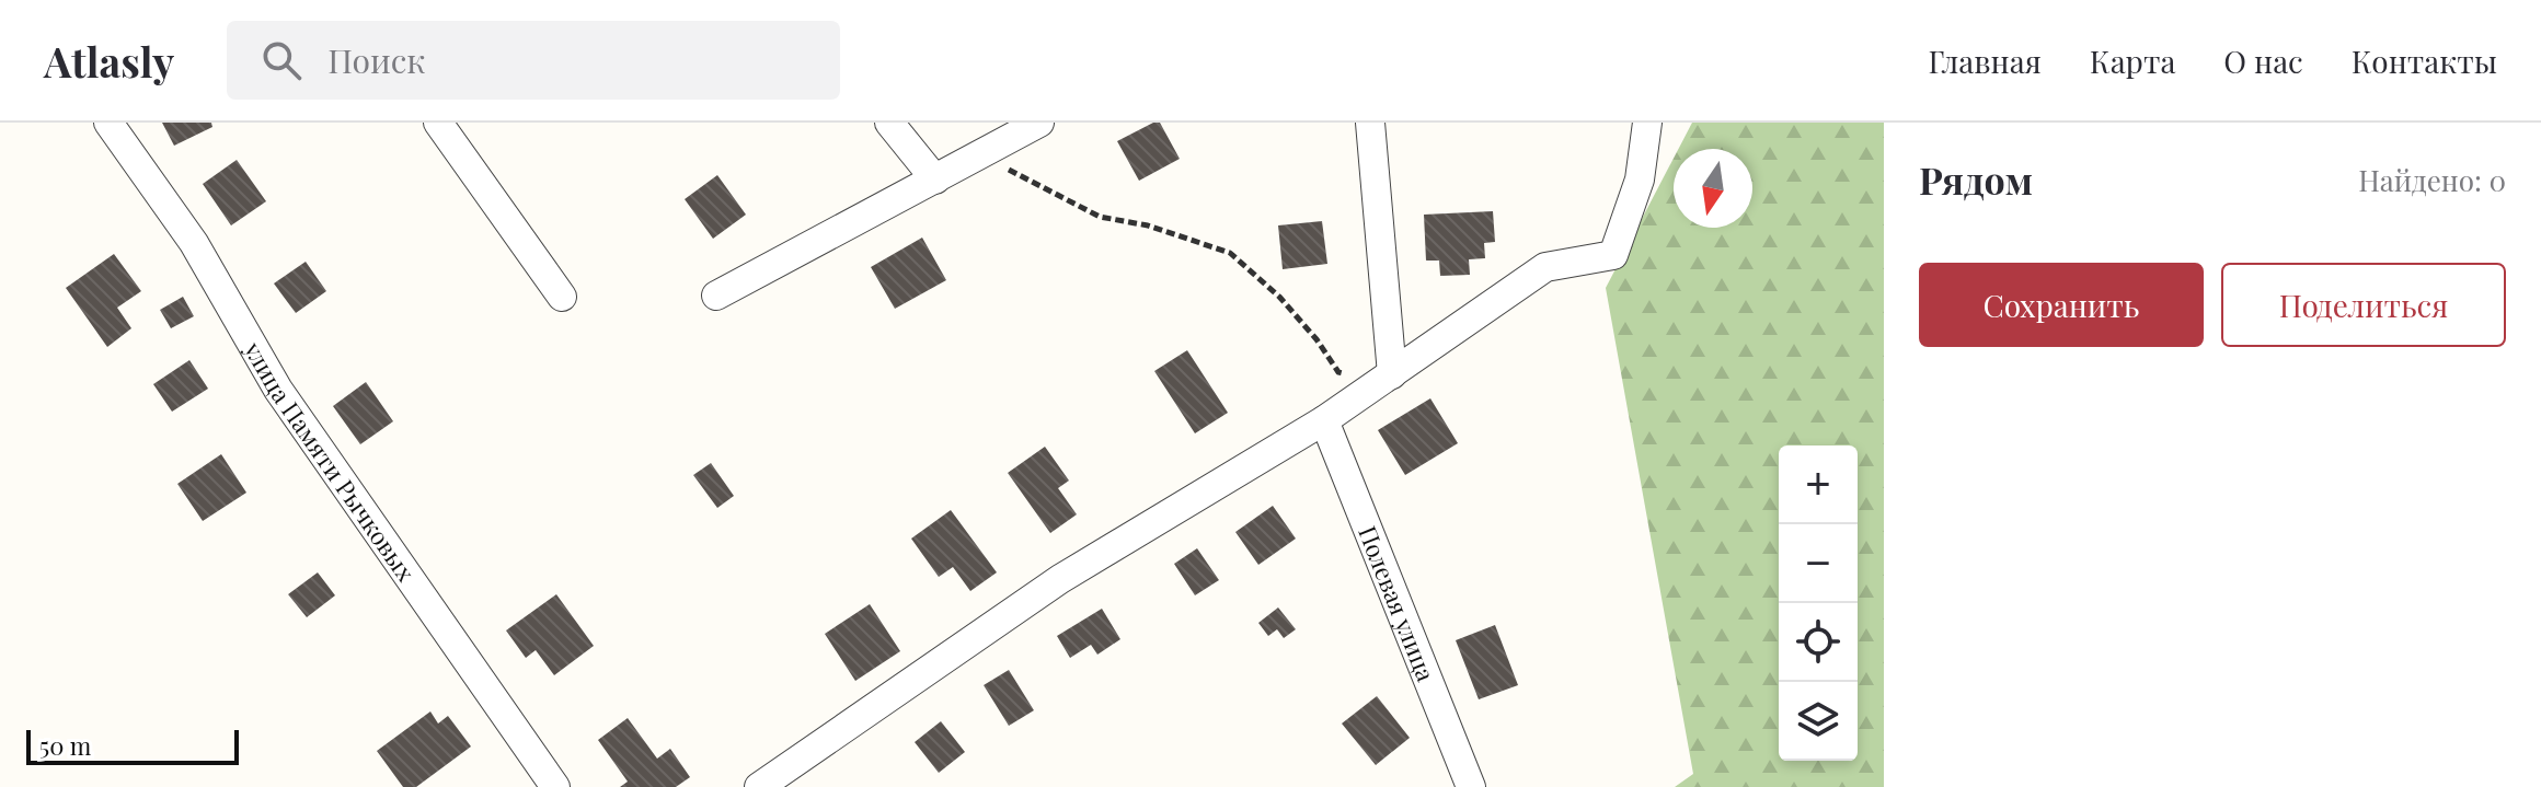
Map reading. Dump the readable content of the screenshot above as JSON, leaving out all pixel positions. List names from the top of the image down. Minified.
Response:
{"streets":{"street":["улица Памяти Рычковых","Полевая улица"]},"scale_bar":"50 m","north":"bottom","page":{"header":"Atlasly","search":"Поиск","nav":["Главная","Карта","О нас","Контакты"],"heading":["Рядом","Найдено: 0"],"buttons":["Сохранить","Поделиться"],"map_buttons":["+","−"],"scale":"50 m"}}
